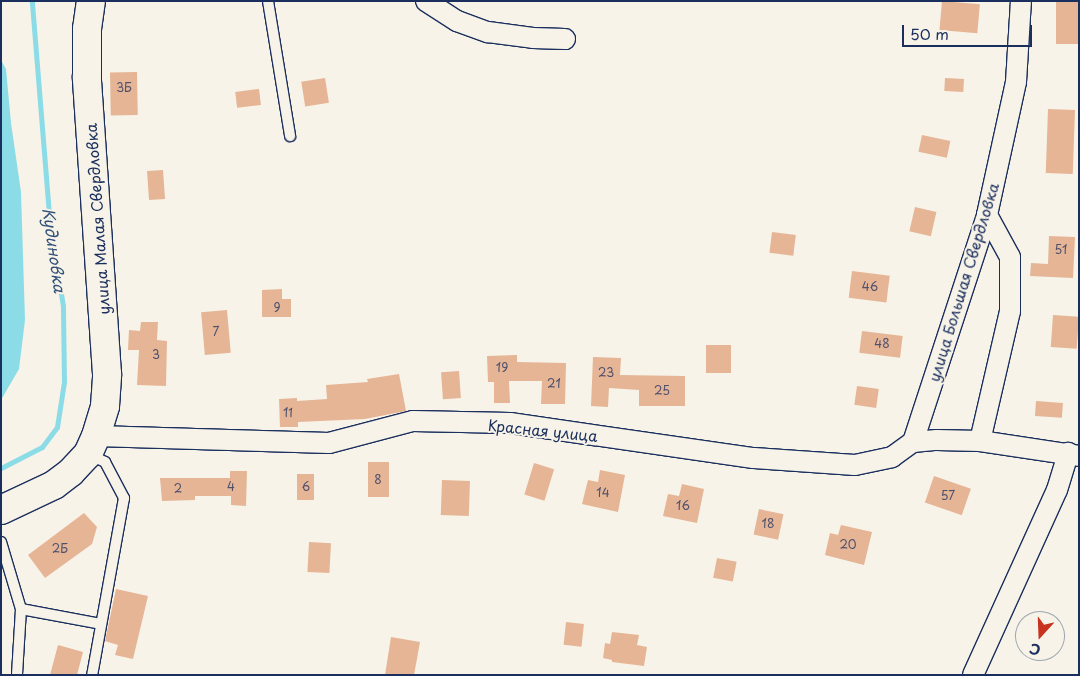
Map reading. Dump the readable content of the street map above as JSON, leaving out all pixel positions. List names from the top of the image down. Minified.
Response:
{"streets":{"main road":["улица Малая Свердловка"],"street":["улица Большая Свердловка","Красная улица"]},"crossings":[["улица Малая Свердловка","Красная улица"],["улица Большая Свердловка","Красная улица"]],"water":["Кудиновка"],"house_numbers":["3Б","51","46","9","7","48","3","19","23","21","25","11","8","4","6","2","14","57","16","18","20","2Б"],"scale_bar":"50 m","north":"bottom"}
